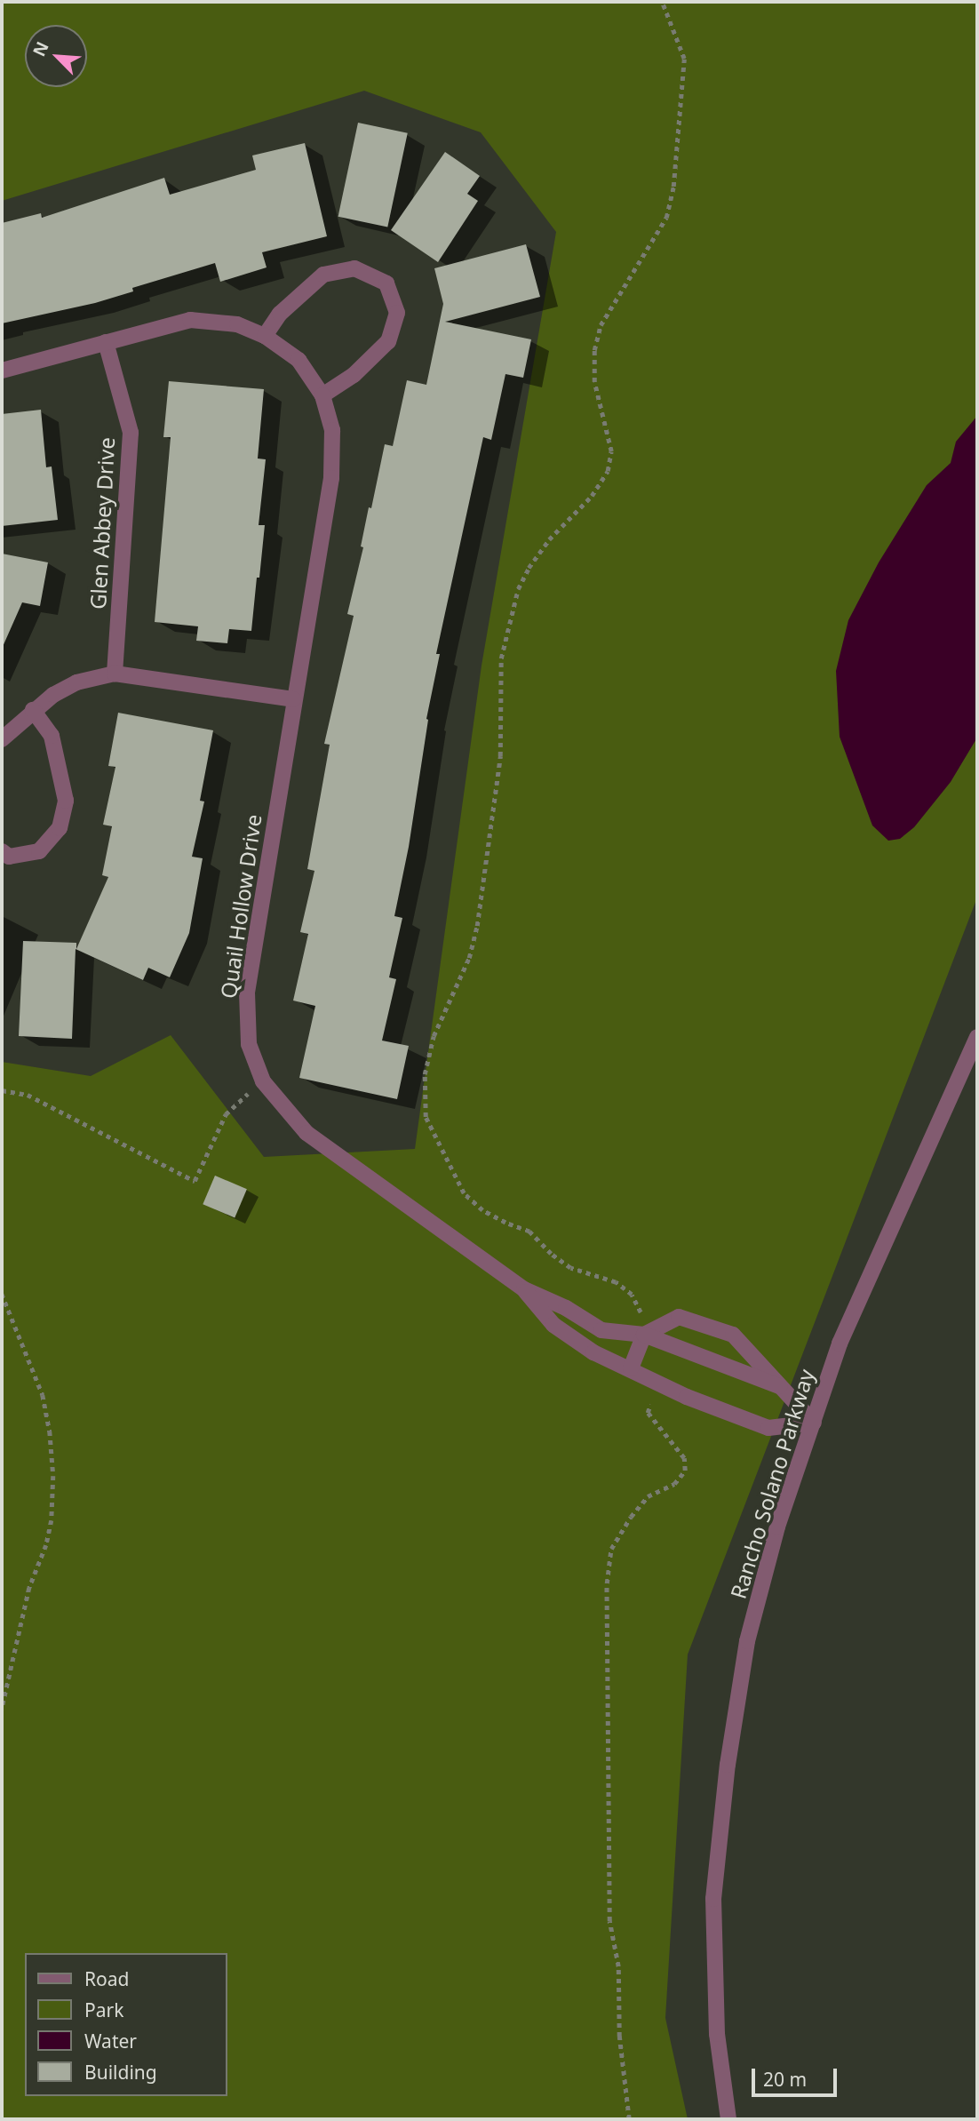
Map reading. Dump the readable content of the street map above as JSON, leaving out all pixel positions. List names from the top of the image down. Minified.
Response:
{"streets":{"street":["Glen Abbey Drive","Quail Hollow Drive","Rancho Solano Parkway"]},"crossings":[["Glen Abbey Drive","Quail Hollow Drive"],["Quail Hollow Drive","Rancho Solano Parkway"]],"legend":["Road","Park","Water","Building"],"scale_bar":"20 m","north":"top left"}
